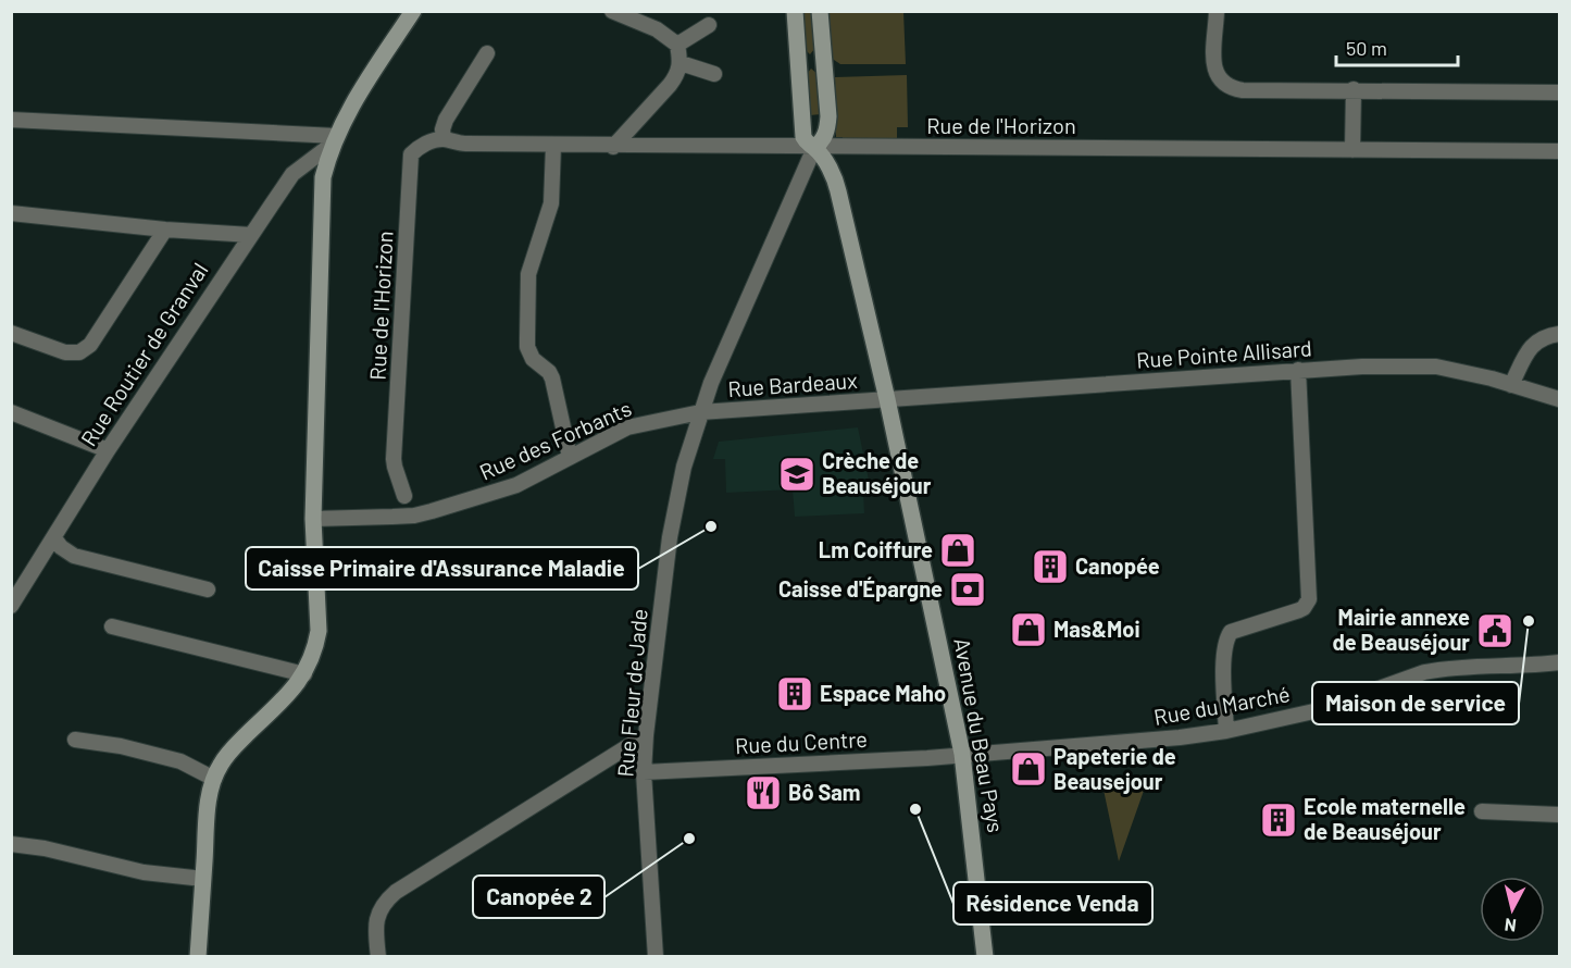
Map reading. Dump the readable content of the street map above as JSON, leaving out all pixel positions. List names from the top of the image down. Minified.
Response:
{"streets":{"street":["Rue de l'Horizon","Rue Routier de Granval","Rue Pointe Allisard","Rue Bardeaux","Rue des Forbants","Rue Fleur de Jade","Rue du Marché","Avenue du Beau Pays","Rue du Centre"]},"crossings":[["Rue de l'Horizon","Rue Fleur de Jade"],["Rue de l'Horizon","Avenue du Beau Pays"],["Rue Routier de Granval","Rue des Forbants"],["Rue Pointe Allisard","Rue Bardeaux"],["Rue Pointe Allisard","Avenue du Beau Pays"],["Rue Bardeaux","Rue des Forbants"],["Rue Bardeaux","Rue Fleur de Jade"],["Rue Bardeaux","Avenue du Beau Pays"],["Rue des Forbants","Rue Fleur de Jade"],["Rue Fleur de Jade","Avenue du Beau Pays"],["Rue Fleur de Jade","Rue du Centre"],["Rue du Marché","Avenue du Beau Pays"],["Rue du Marché","Rue du Centre"],["Avenue du Beau Pays","Rue du Centre"]],"places":{"school or university":["Crèche de Beauséjour"],"other":["Caisse Primaire d'Assurance Maladie","Maison de service","Résidence Venda","Canopée 2"],"shop":["Lm Coiffure","Mas&Moi","Papeterie de Beausejour"],"building":["Canopée","Espace Maho","Ecole maternelle de Beauséjour"],"bank":["Caisse d'Épargne"],"public building":["Mairie annexe de Beauséjour"],"restaurant":["Bô Sam"]},"scale_bar":"50 m","north":"bottom"}
